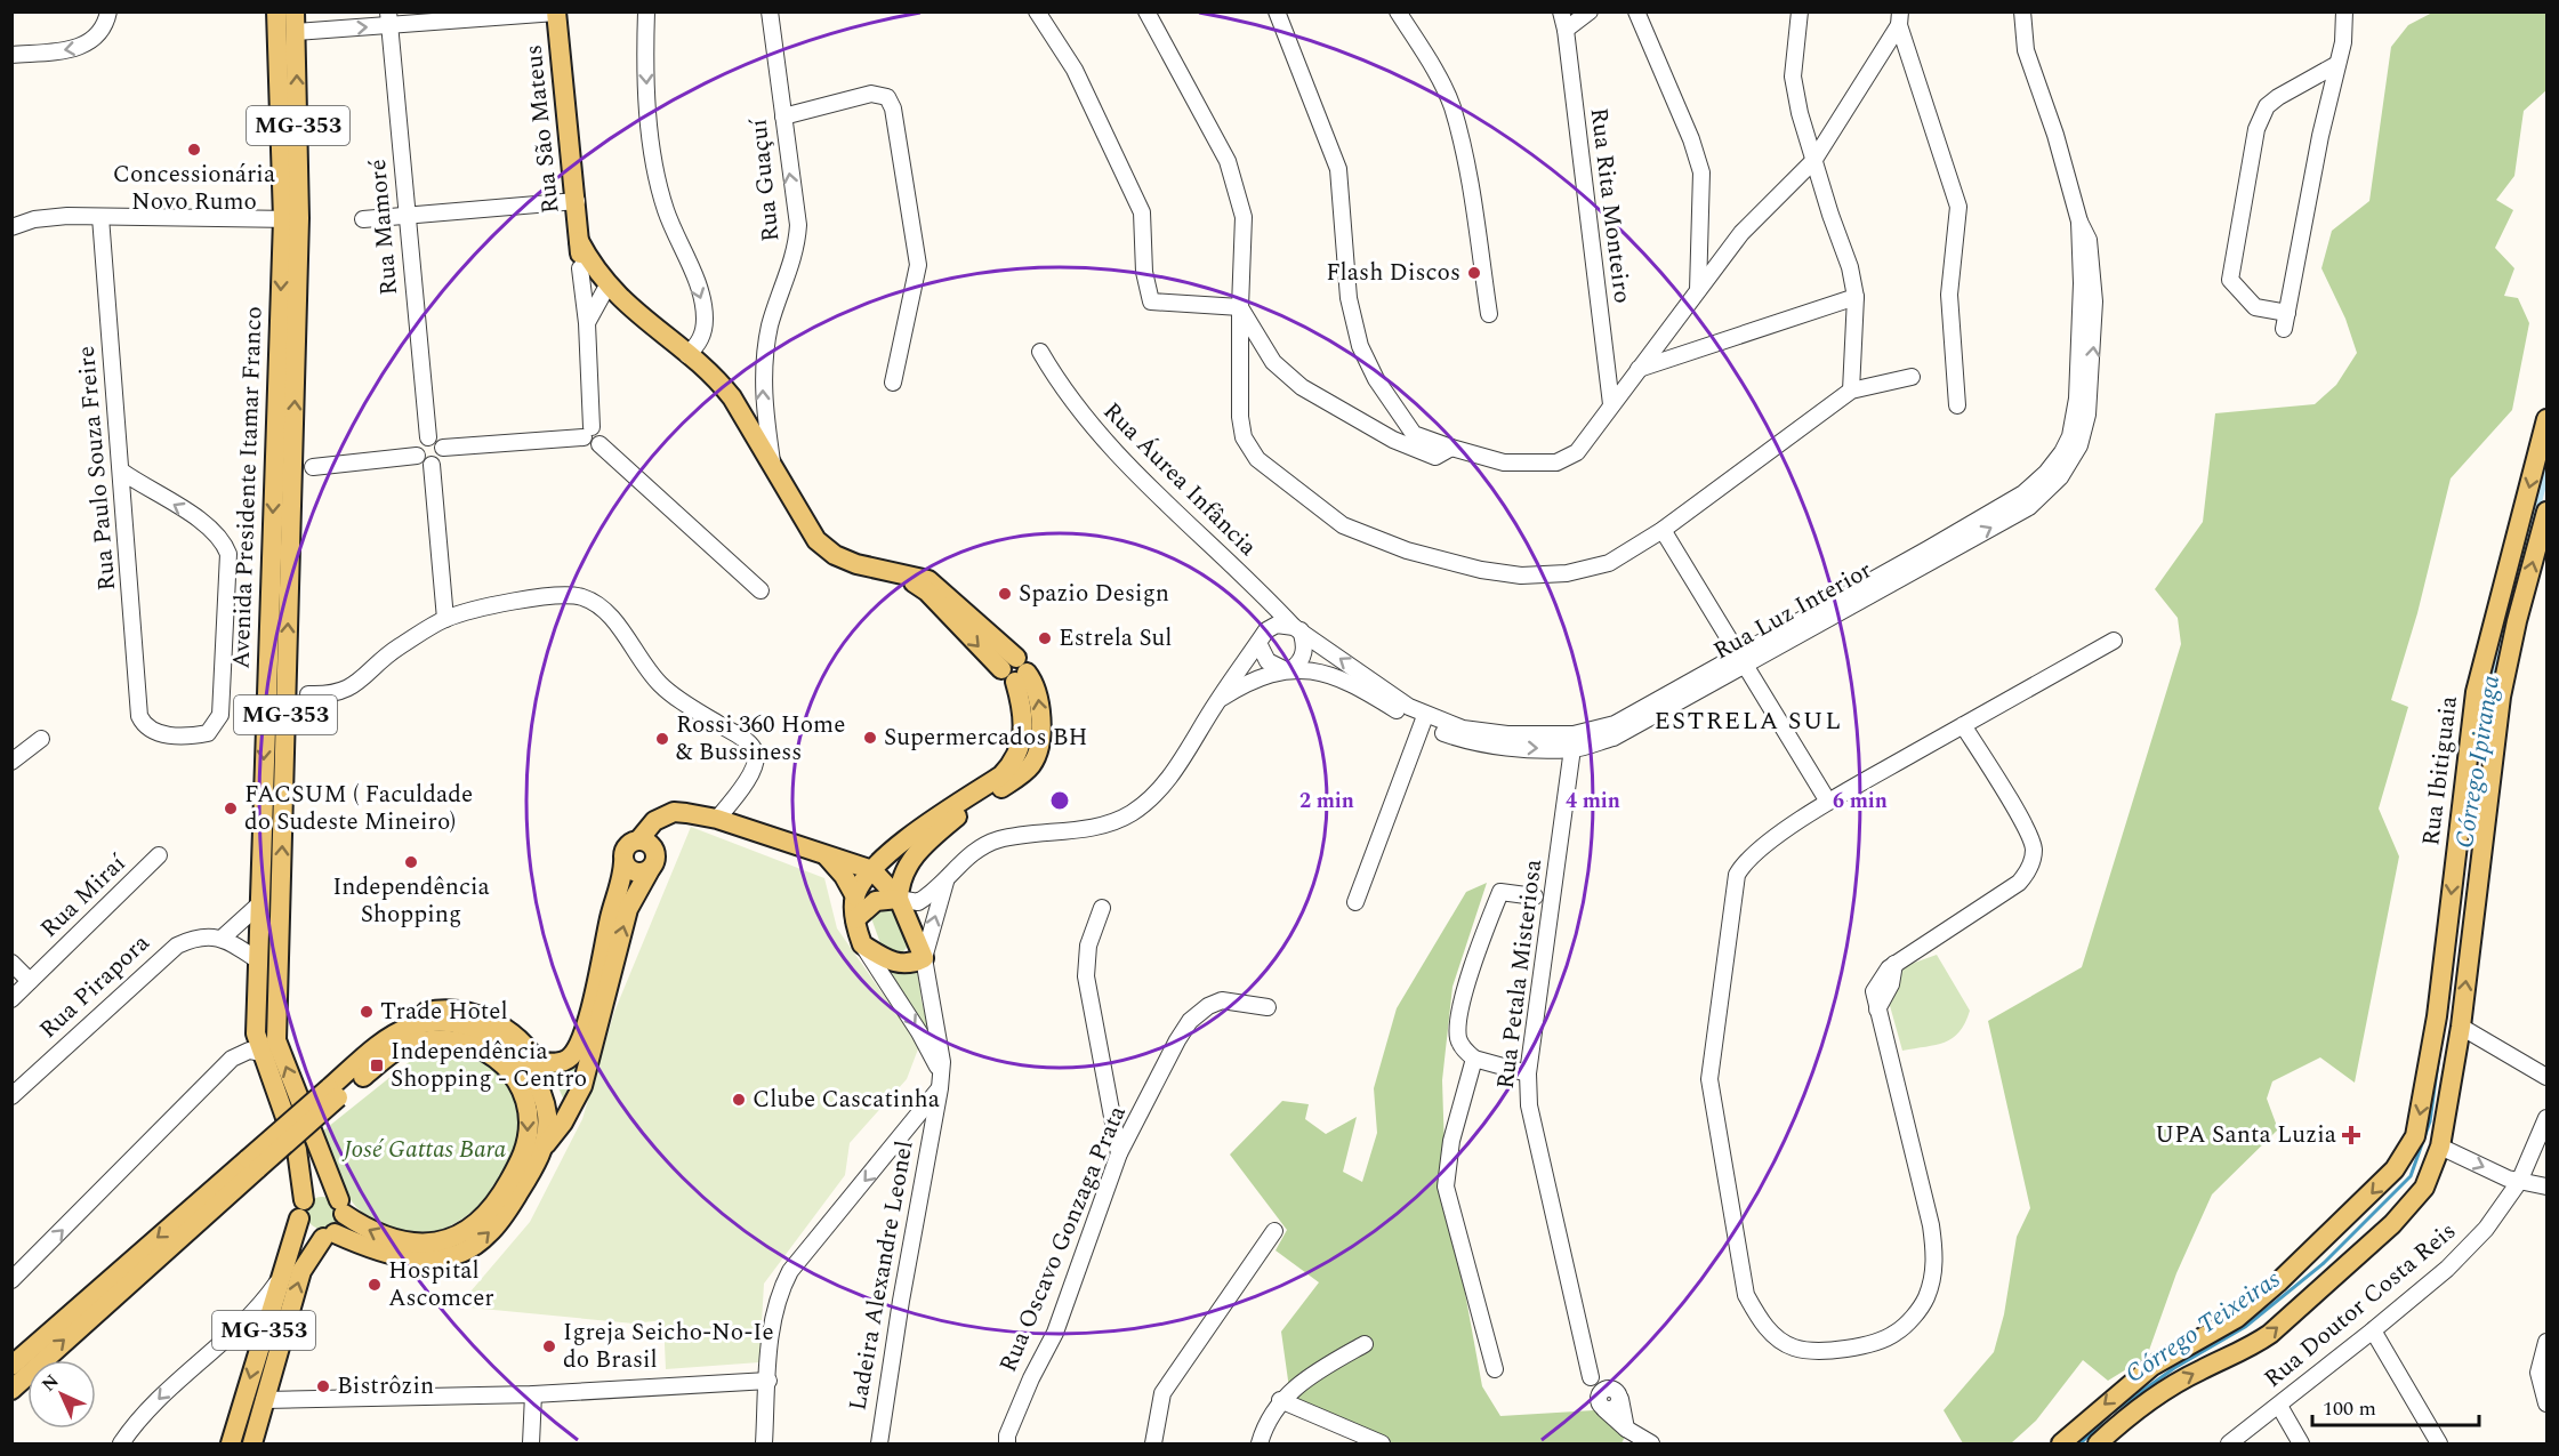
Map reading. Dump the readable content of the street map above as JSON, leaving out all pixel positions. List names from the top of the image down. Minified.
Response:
{"streets":{"main road":["MG-353","Rua São Mateus","Avenida Presidente Itamar Franco","Rua Ibitiguaia","Ladeira Alexandre Leonel"],"street":["Rua Guaçuí","Rua Rita Monteiro","Rua Mamoré","Rua Paulo Souza Freire","Rua Áurea Infância","Rua Luz Interior","Rua Miraí","Rua Petala Misteriosa","Rua Pirapora","Rua Oscavo Gonzaga Prata","Rua Doutor Costa Reis"]},"crossings":[["MG-353","Avenida Presidente Itamar Franco"],["Rua Áurea Infância","Rua Luz Interior"],["Rua Luz Interior","Rua Petala Misteriosa"]],"districts":["ESTRELA SUL"],"water":["Córrego Ipiranga","Córrego Teixeiras"],"parks":["José Gattas Bara"],"places":{"other":["Concessionária Novo Rumo","Flash Discos","Spazio Design","Estrela Sul","Supermercados BH","Rossi 360 Home & Bussiness","FACSUM ( Faculdade do Sudeste Mineiro)","Independência Shopping","Trade Hotel","Clube Cascatinha","Hospital Ascomcer","Igreja Seicho-No-Ie do Brasil","Bistrôzin"],"transit":["Independência Shopping - Centro"],"health":["UPA Santa Luzia"]},"scale_bar":"100 m","north":"top left","rings":["2 min","4 min","6 min"]}
